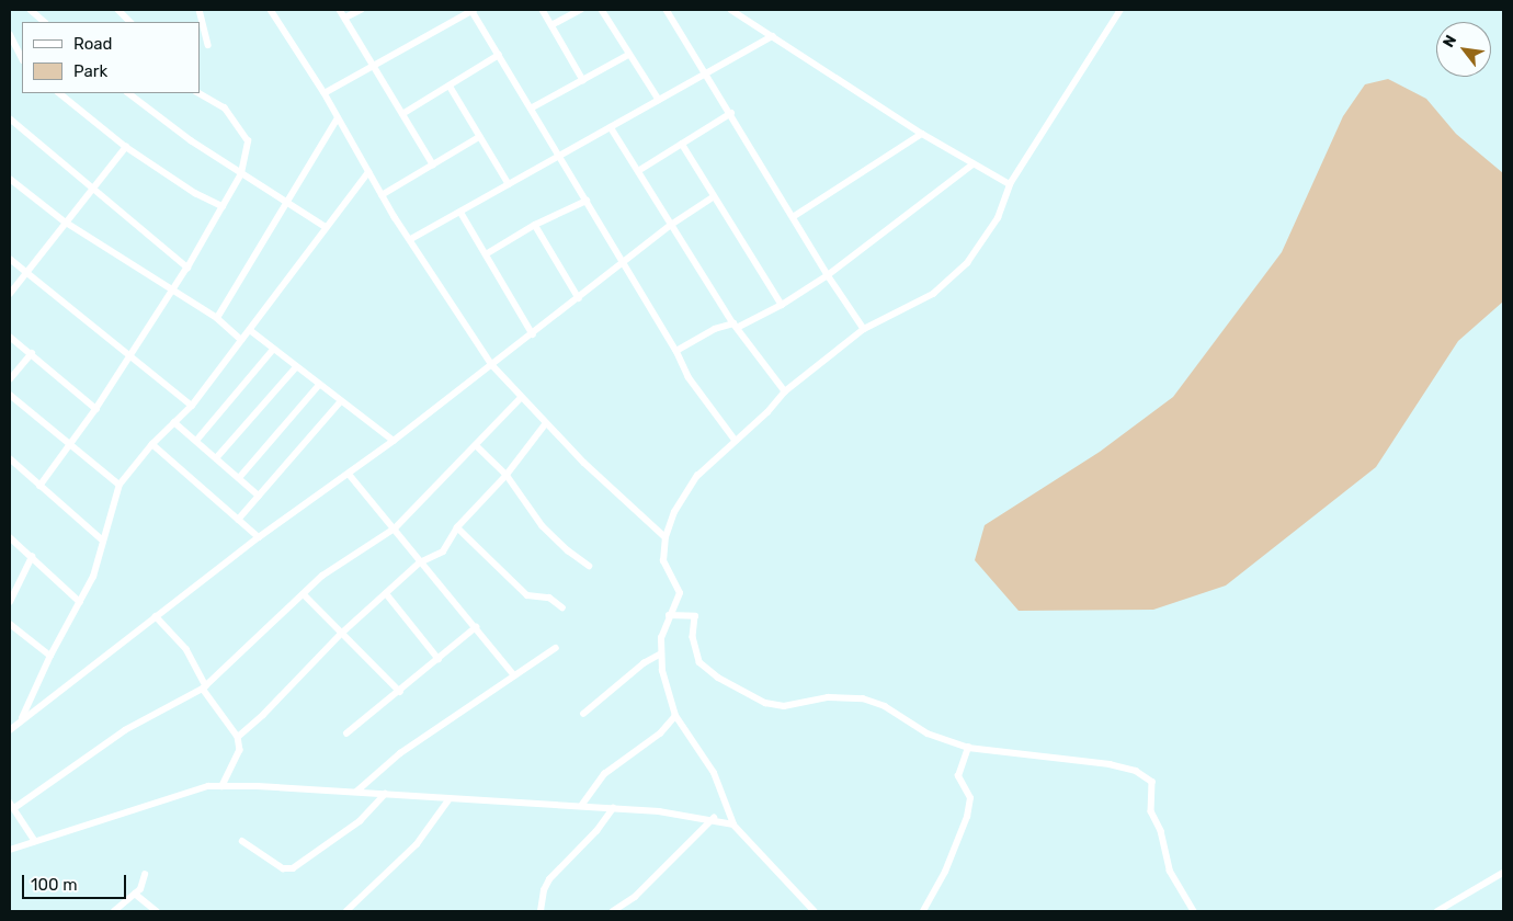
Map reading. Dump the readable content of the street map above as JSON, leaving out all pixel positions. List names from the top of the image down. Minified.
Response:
{"legend":["Road","Park"],"scale_bar":"100 m","north":"top left"}
